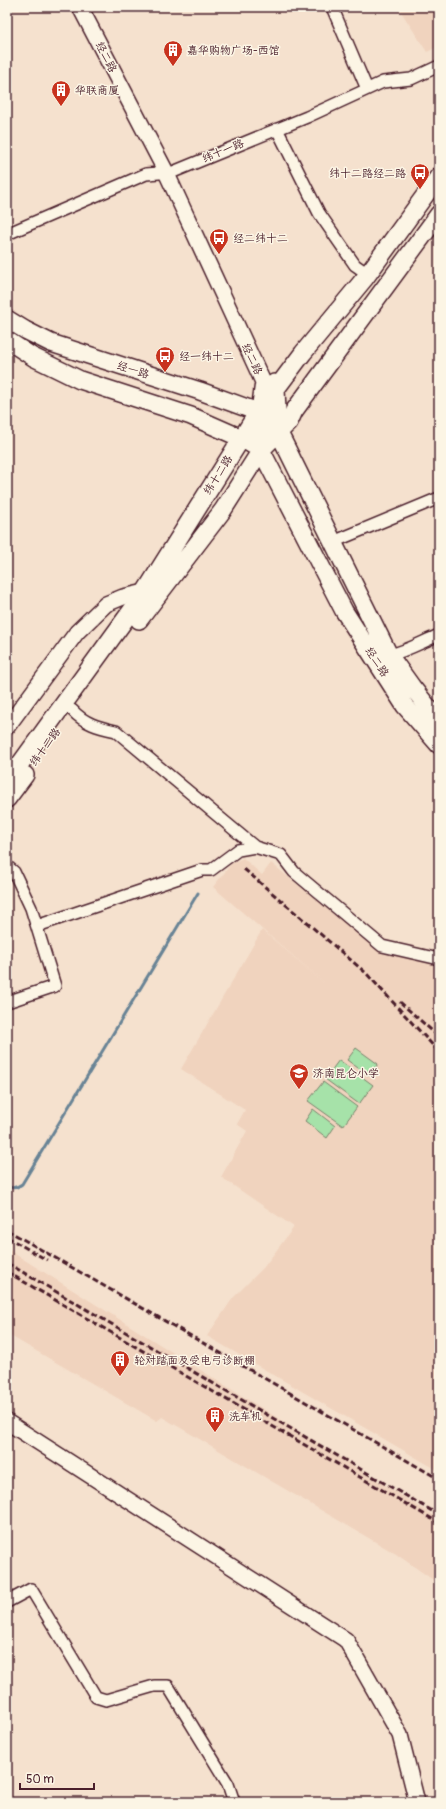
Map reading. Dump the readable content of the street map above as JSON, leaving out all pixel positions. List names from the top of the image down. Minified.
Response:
{"streets":{"main road":["经二路","经一路","纬十二路"],"street":["纬十一路"]},"crossings":[["经二路","纬十一路"],["经二路","经一路"],["经二路","纬十二路"],["经一路","纬十二路"]],"places":{"building":["嘉华购物广场-西馆","华联商厦","轮对踏面及受电弓诊断棚","洗车机"],"bus stop":["纬十二路经二路","经二纬十二","经一纬十二"],"school or university":["济南昆仑小学"]},"scale_bar":"50 m"}
